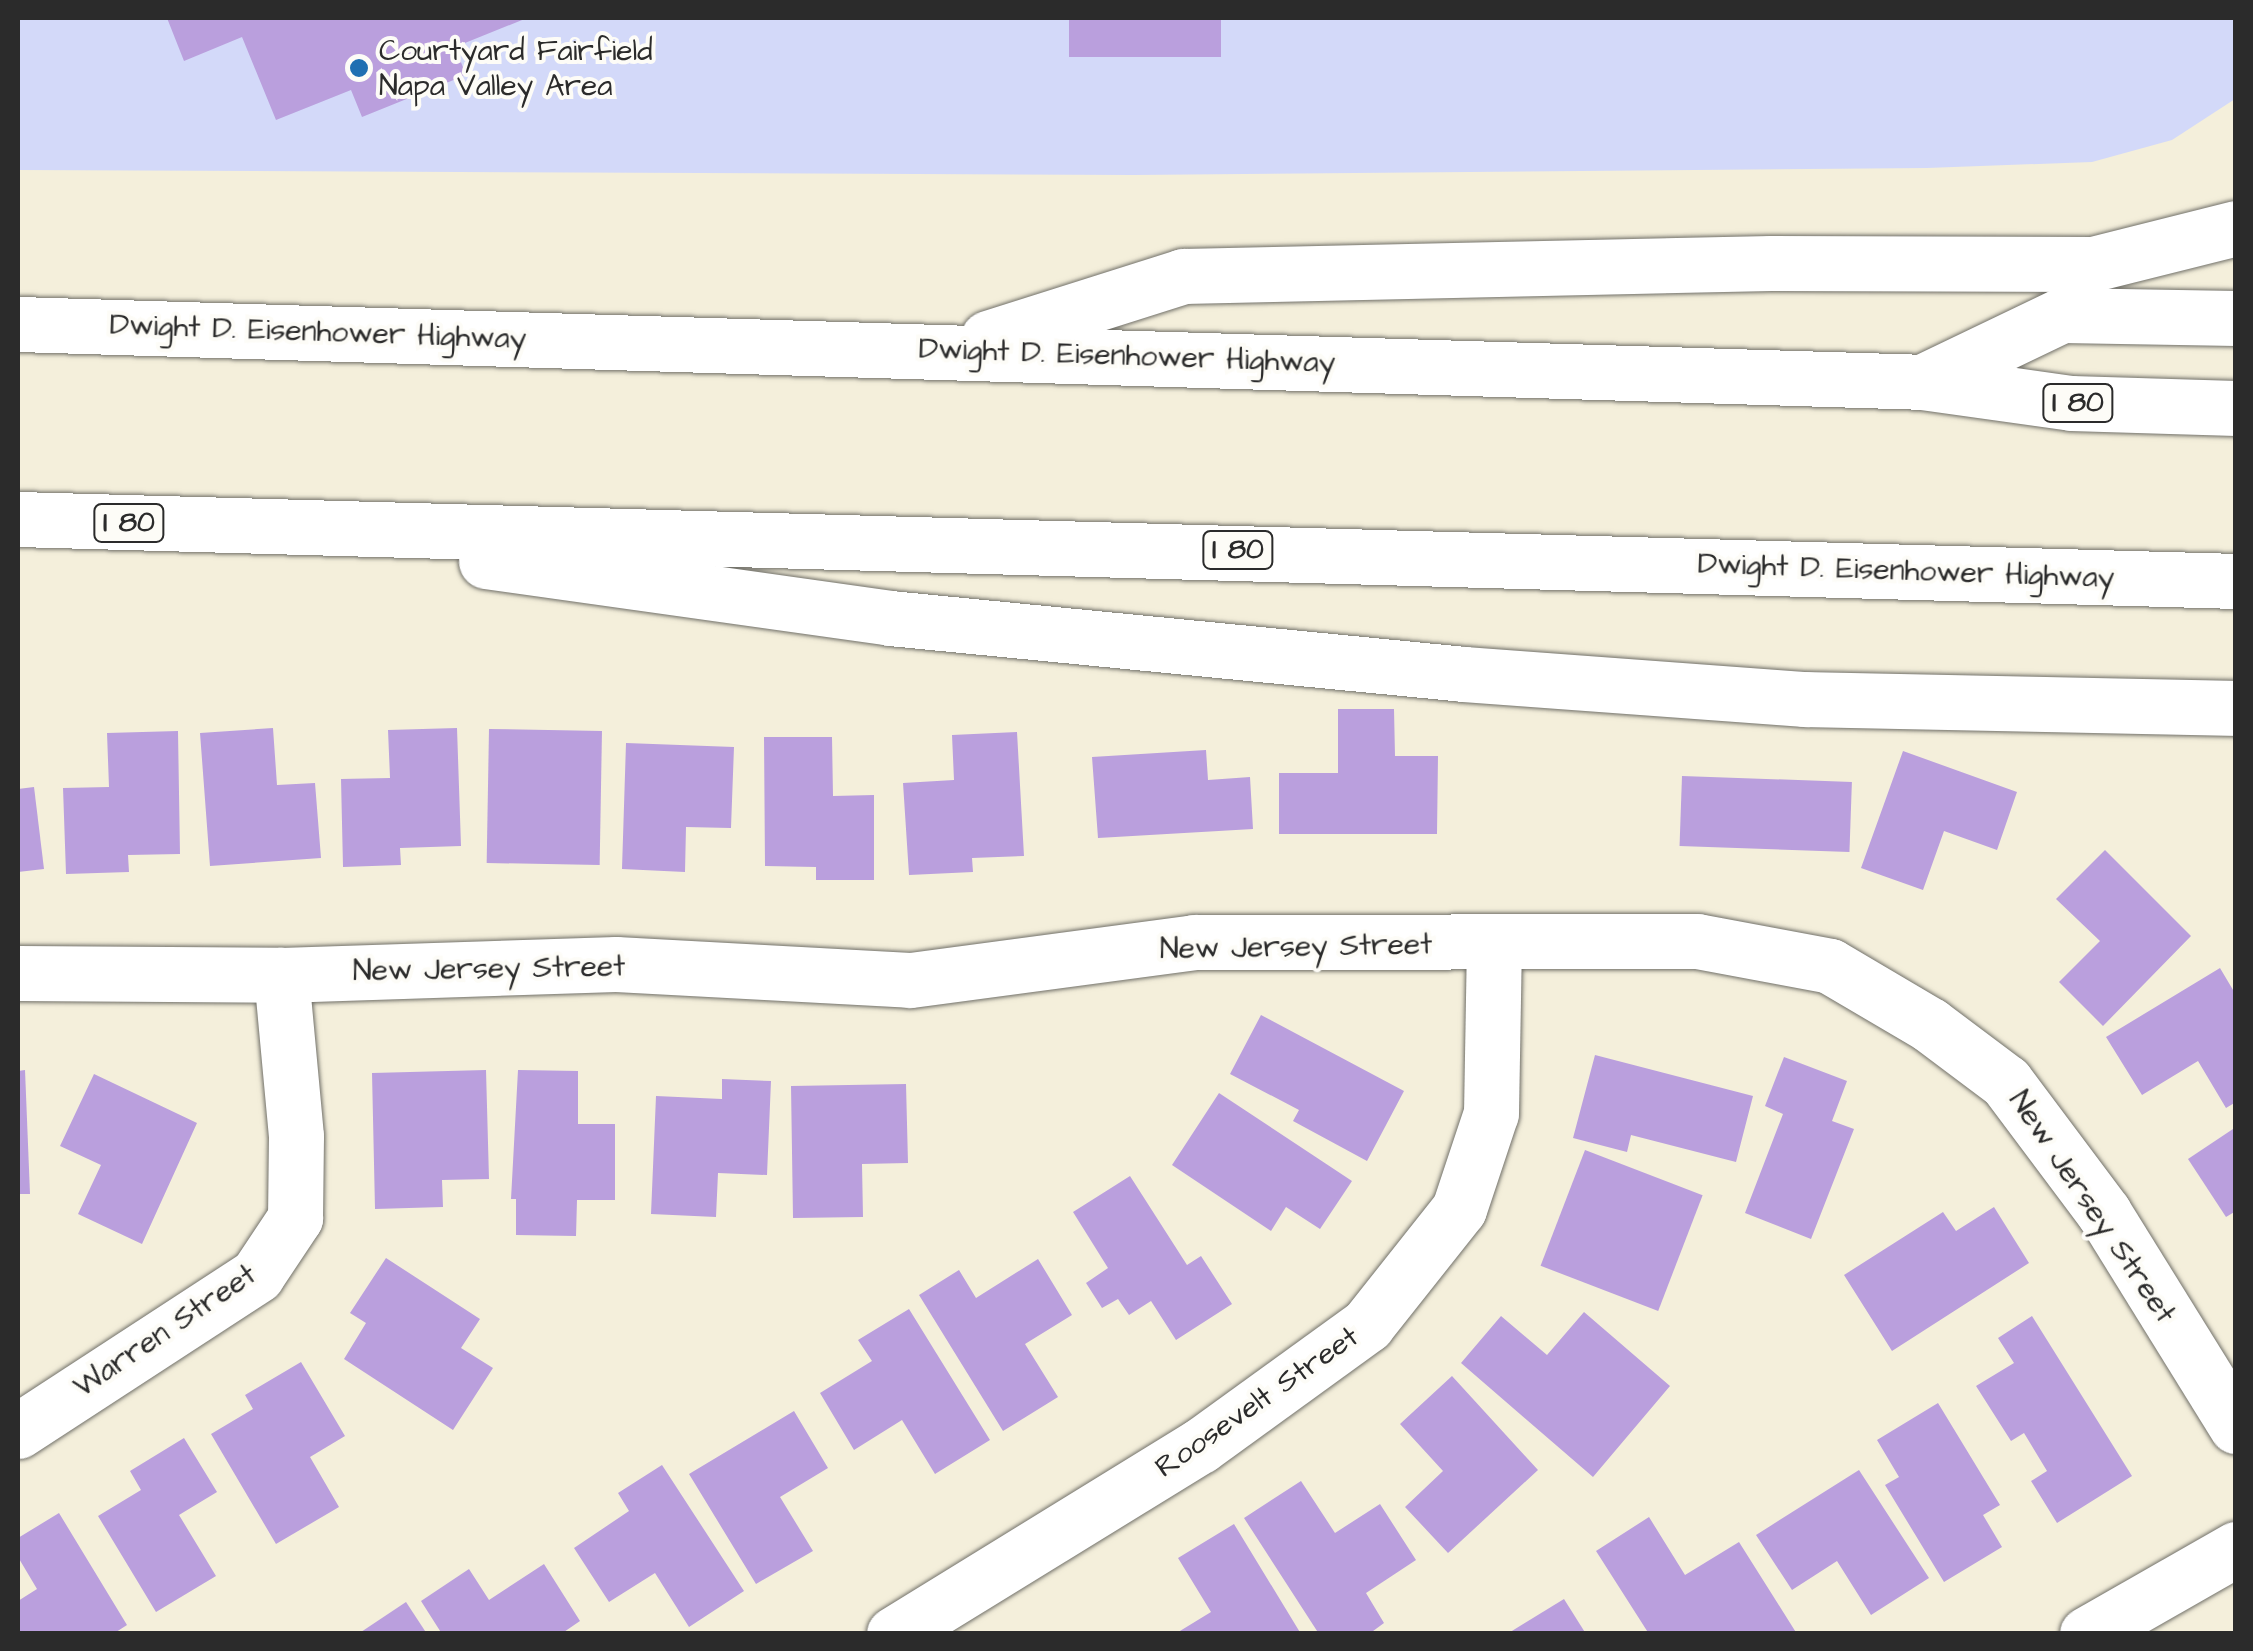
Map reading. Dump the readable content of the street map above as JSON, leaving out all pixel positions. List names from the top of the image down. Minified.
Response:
{"streets":{"main road":["Dwight D. Eisenhower Highway","I 80","New Jersey Street","Warren Street","Roosevelt Street"]},"crossings":[["New Jersey Street","Warren Street"],["New Jersey Street","Roosevelt Street"]],"places":["Courtyard Fairfield Napa Valley Area"]}
